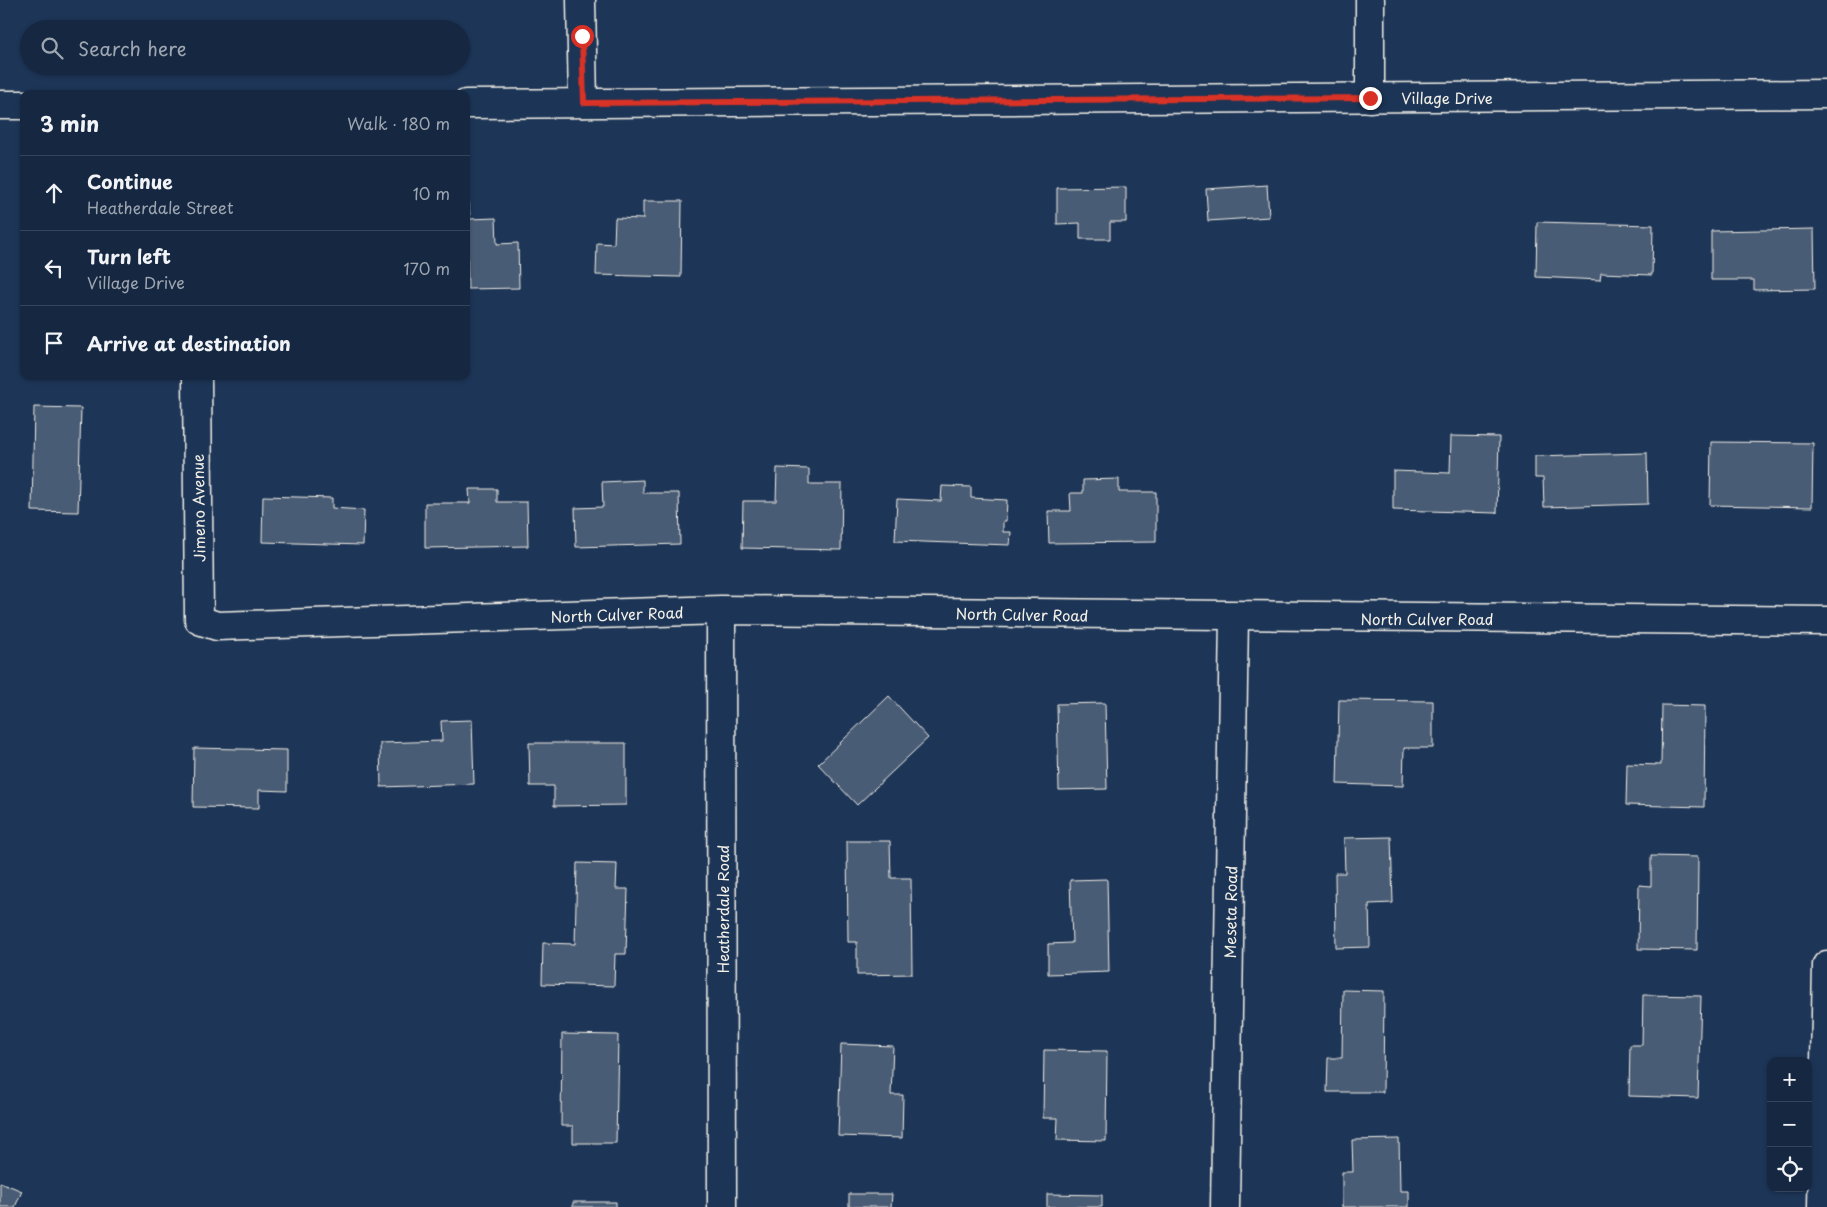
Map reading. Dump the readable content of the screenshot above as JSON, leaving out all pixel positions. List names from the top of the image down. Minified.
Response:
{"streets":{"street":["Village Drive","Jimeno Avenue","North Culver Road","Heatherdale Road","Meseta Road"]},"crossings":[["Jimeno Avenue","North Culver Road"],["North Culver Road","Heatherdale Road"],["North Culver Road","Meseta Road"]],"page":{"search":"Search here","heading":["3 min","Walk · 180 m"],"list":[["Continue","Heatherdale Street","10 m"],["Turn left","Village Drive","170 m"],"Arrive at destination"],"map_buttons":["+","−"]}}
